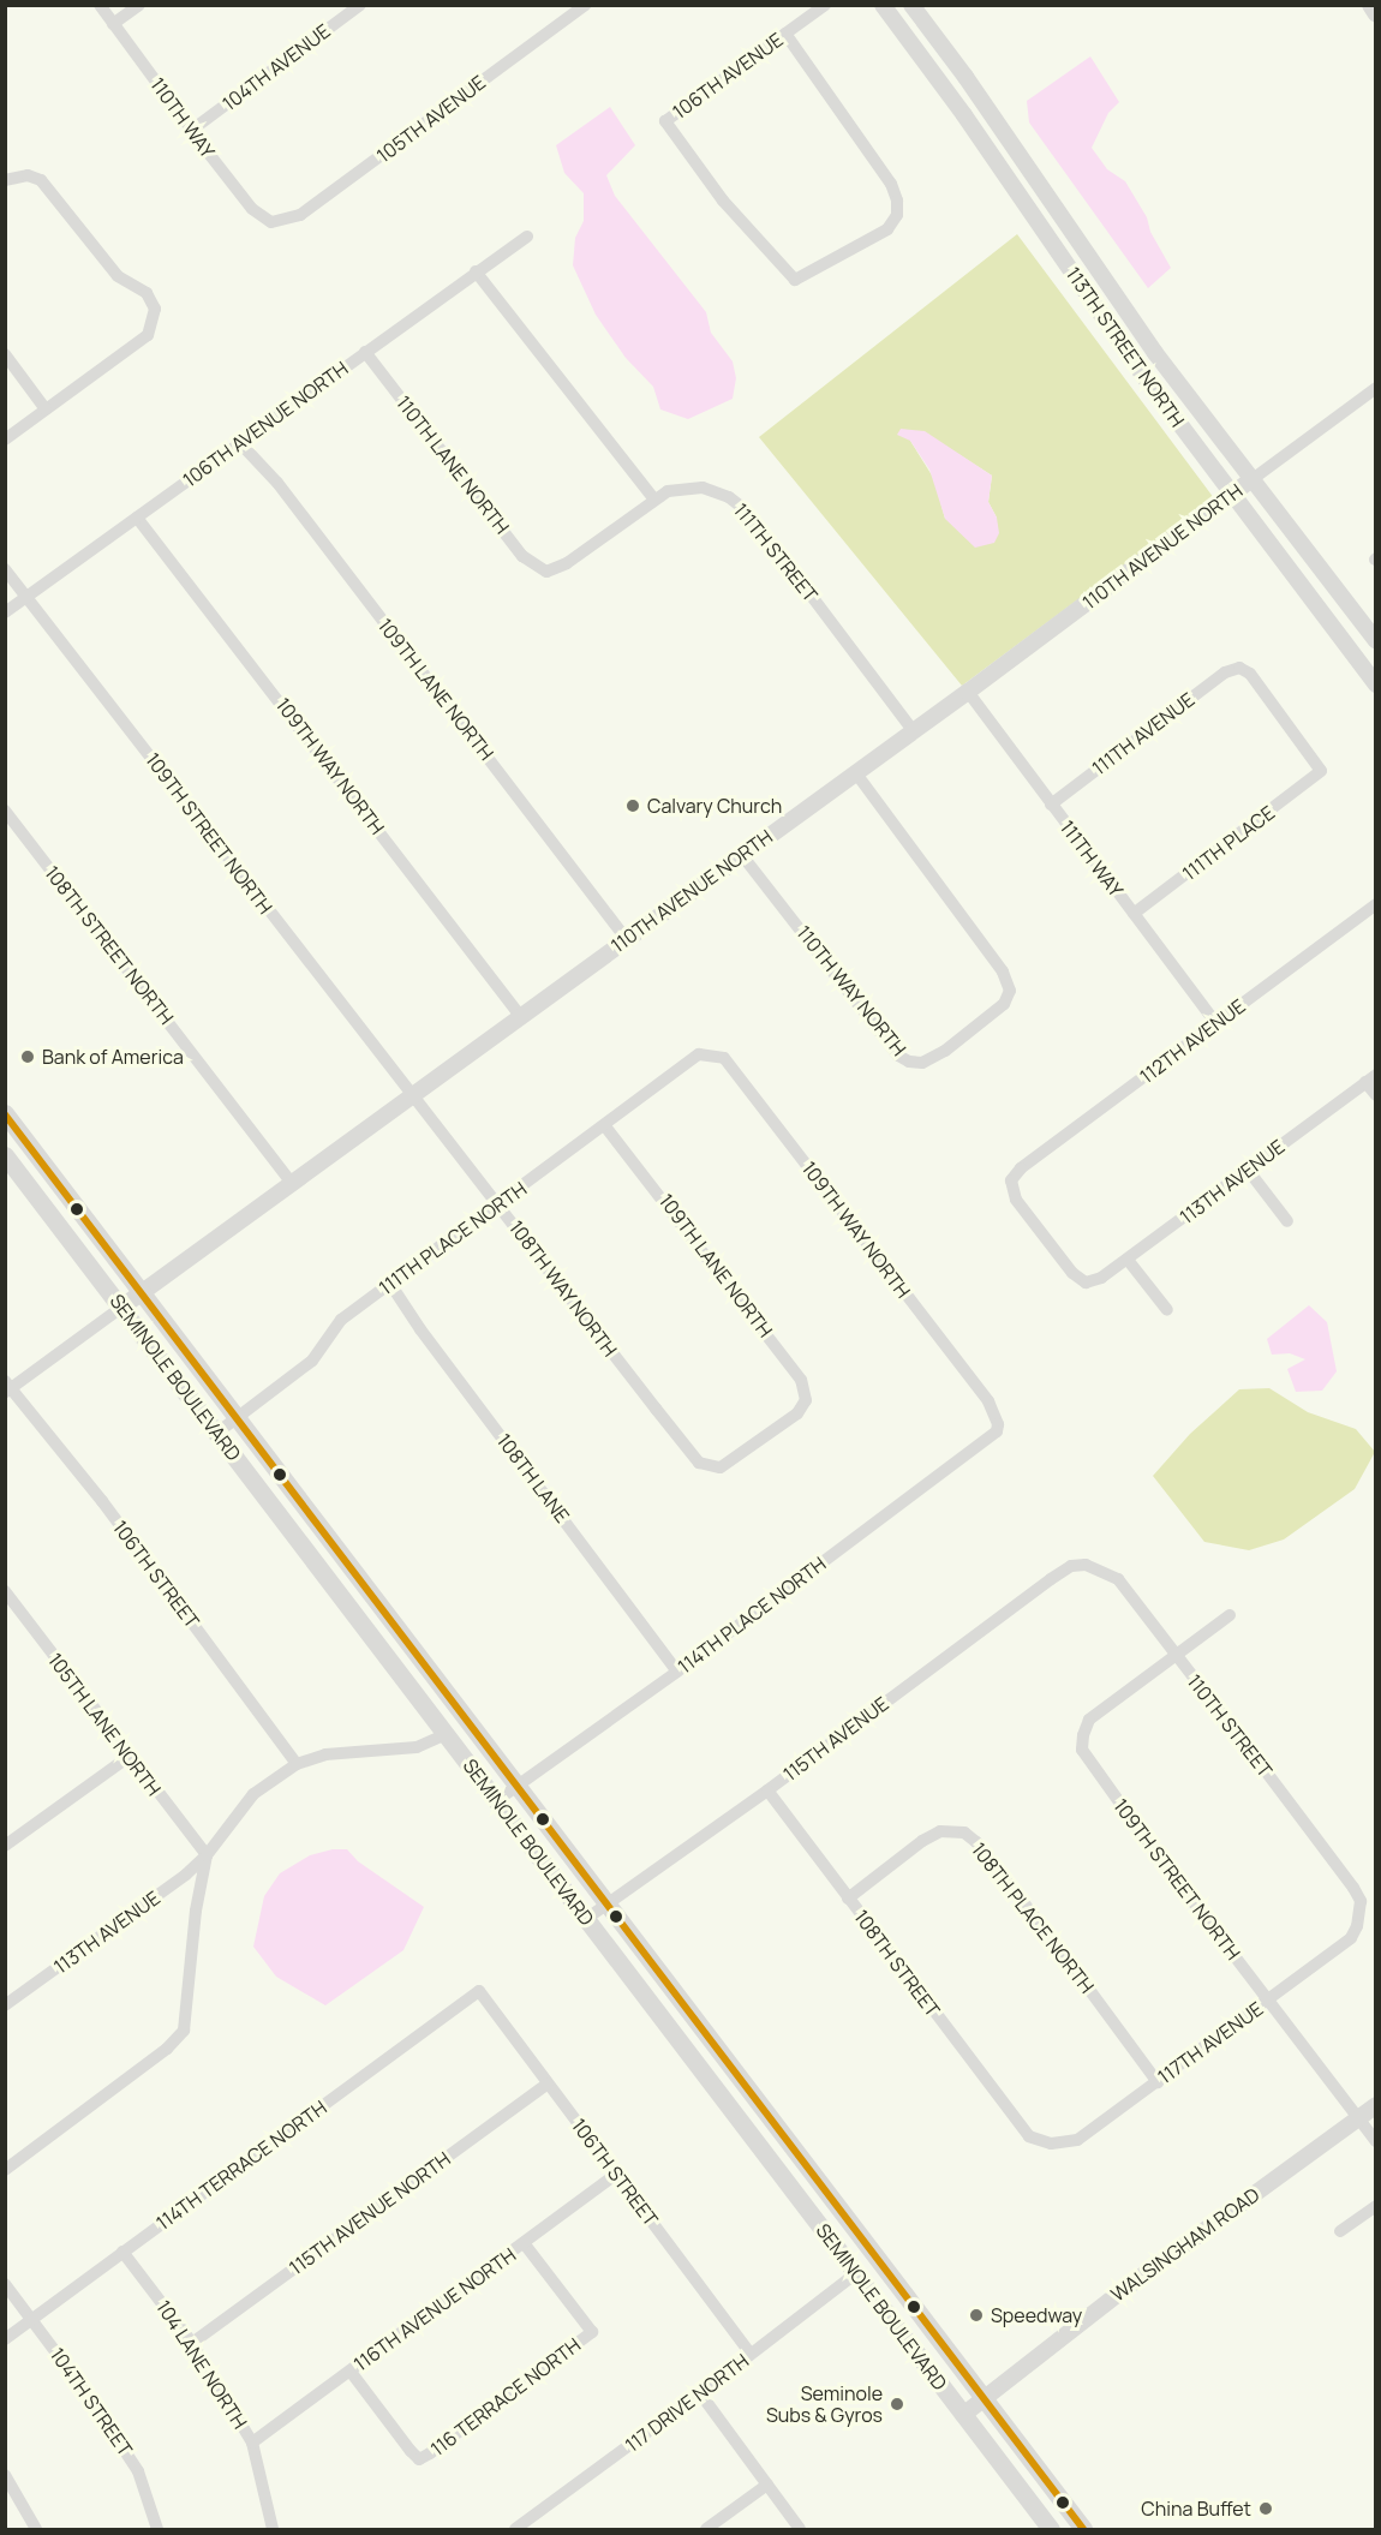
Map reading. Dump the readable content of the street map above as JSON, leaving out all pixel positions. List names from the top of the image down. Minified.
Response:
{"streets":{"main road":["SEMINOLE BOULEVARD"],"street":["104TH AVENUE","106TH AVENUE","110TH WAY","105TH AVENUE","113TH STREET NORTH","106TH AVENUE NORTH","110TH LANE NORTH","110TH AVENUE NORTH","111TH STREET","109TH LANE NORTH","111TH AVENUE","109TH WAY NORTH","109TH STREET NORTH","111TH PLACE","111TH WAY","108TH STREET NORTH","110TH WAY NORTH","112TH AVENUE","113TH AVENUE","111TH PLACE NORTH","108TH WAY NORTH","108TH LANE","106TH STREET","114TH PLACE NORTH","105TH LANE NORTH","110TH STREET","115TH AVENUE","108TH PLACE NORTH","108TH STREET","117TH AVENUE","114TH TERRACE NORTH","115TH AVENUE NORTH","WALSINGHAM ROAD","116TH AVENUE NORTH","104 LANE NORTH","116 TERRACE NORTH","104TH STREET","117 DRIVE NORTH"]},"crossings":[["104TH AVENUE","110TH WAY"],["110TH WAY","105TH AVENUE"],["113TH STREET NORTH","110TH AVENUE NORTH"],["106TH AVENUE NORTH","110TH LANE NORTH"],["106TH AVENUE NORTH","109TH LANE NORTH"],["106TH AVENUE NORTH","109TH WAY NORTH"],["106TH AVENUE NORTH","109TH STREET NORTH"],["110TH LANE NORTH","111TH STREET"],["110TH AVENUE NORTH","111TH STREET"],["110TH AVENUE NORTH","109TH LANE NORTH"],["110TH AVENUE NORTH","109TH WAY NORTH"],["110TH AVENUE NORTH","109TH STREET NORTH"],["110TH AVENUE NORTH","111TH WAY"],["110TH AVENUE NORTH","108TH STREET NORTH"],["110TH AVENUE NORTH","110TH WAY NORTH"],["110TH AVENUE NORTH","108TH WAY NORTH"],["110TH AVENUE NORTH","SEMINOLE BOULEVARD"],["110TH AVENUE NORTH","106TH STREET"],["109TH LANE NORTH","111TH PLACE NORTH"],["109TH LANE NORTH","108TH WAY NORTH"],["111TH AVENUE","111TH PLACE"],["111TH AVENUE","111TH WAY"],["109TH WAY NORTH","111TH PLACE NORTH"],["109TH WAY NORTH","114TH PLACE NORTH"],["109TH STREET NORTH","108TH WAY NORTH"],["109TH STREET NORTH","110TH STREET"],["109TH STREET NORTH","117TH AVENUE"],["109TH STREET NORTH","WALSINGHAM ROAD"],["111TH PLACE","111TH WAY"],["111TH WAY","112TH AVENUE"],["112TH AVENUE","113TH AVENUE"],["113TH AVENUE","SEMINOLE BOULEVARD"],["113TH AVENUE","106TH STREET"],["113TH AVENUE","105TH LANE NORTH"],["111TH PLACE NORTH","108TH WAY NORTH"],["111TH PLACE NORTH","SEMINOLE BOULEVARD"],["111TH PLACE NORTH","108TH LANE"],["SEMINOLE BOULEVARD","114TH PLACE NORTH"],["SEMINOLE BOULEVARD","115TH AVENUE"],["SEMINOLE BOULEVARD","WALSINGHAM ROAD"],["SEMINOLE BOULEVARD","117 DRIVE NORTH"],["108TH LANE","114TH PLACE NORTH"],["106TH STREET","114TH TERRACE NORTH"],["106TH STREET","115TH AVENUE NORTH"],["106TH STREET","116TH AVENUE NORTH"],["106TH STREET","117 DRIVE NORTH"],["110TH STREET","115TH AVENUE"],["110TH STREET","117TH AVENUE"],["115TH AVENUE","108TH STREET"],["108TH PLACE NORTH","108TH STREET"],["108TH PLACE NORTH","117TH AVENUE"],["108TH STREET","117TH AVENUE"],["114TH TERRACE NORTH","104 LANE NORTH"],["114TH TERRACE NORTH","104TH STREET"],["115TH AVENUE NORTH","104 LANE NORTH"],["116TH AVENUE NORTH","104 LANE NORTH"],["116TH AVENUE NORTH","116 TERRACE NORTH"]],"places":["Calvary Church","Bank of America","Speedway","Seminole Subs & Gyros","China Buffet"]}
